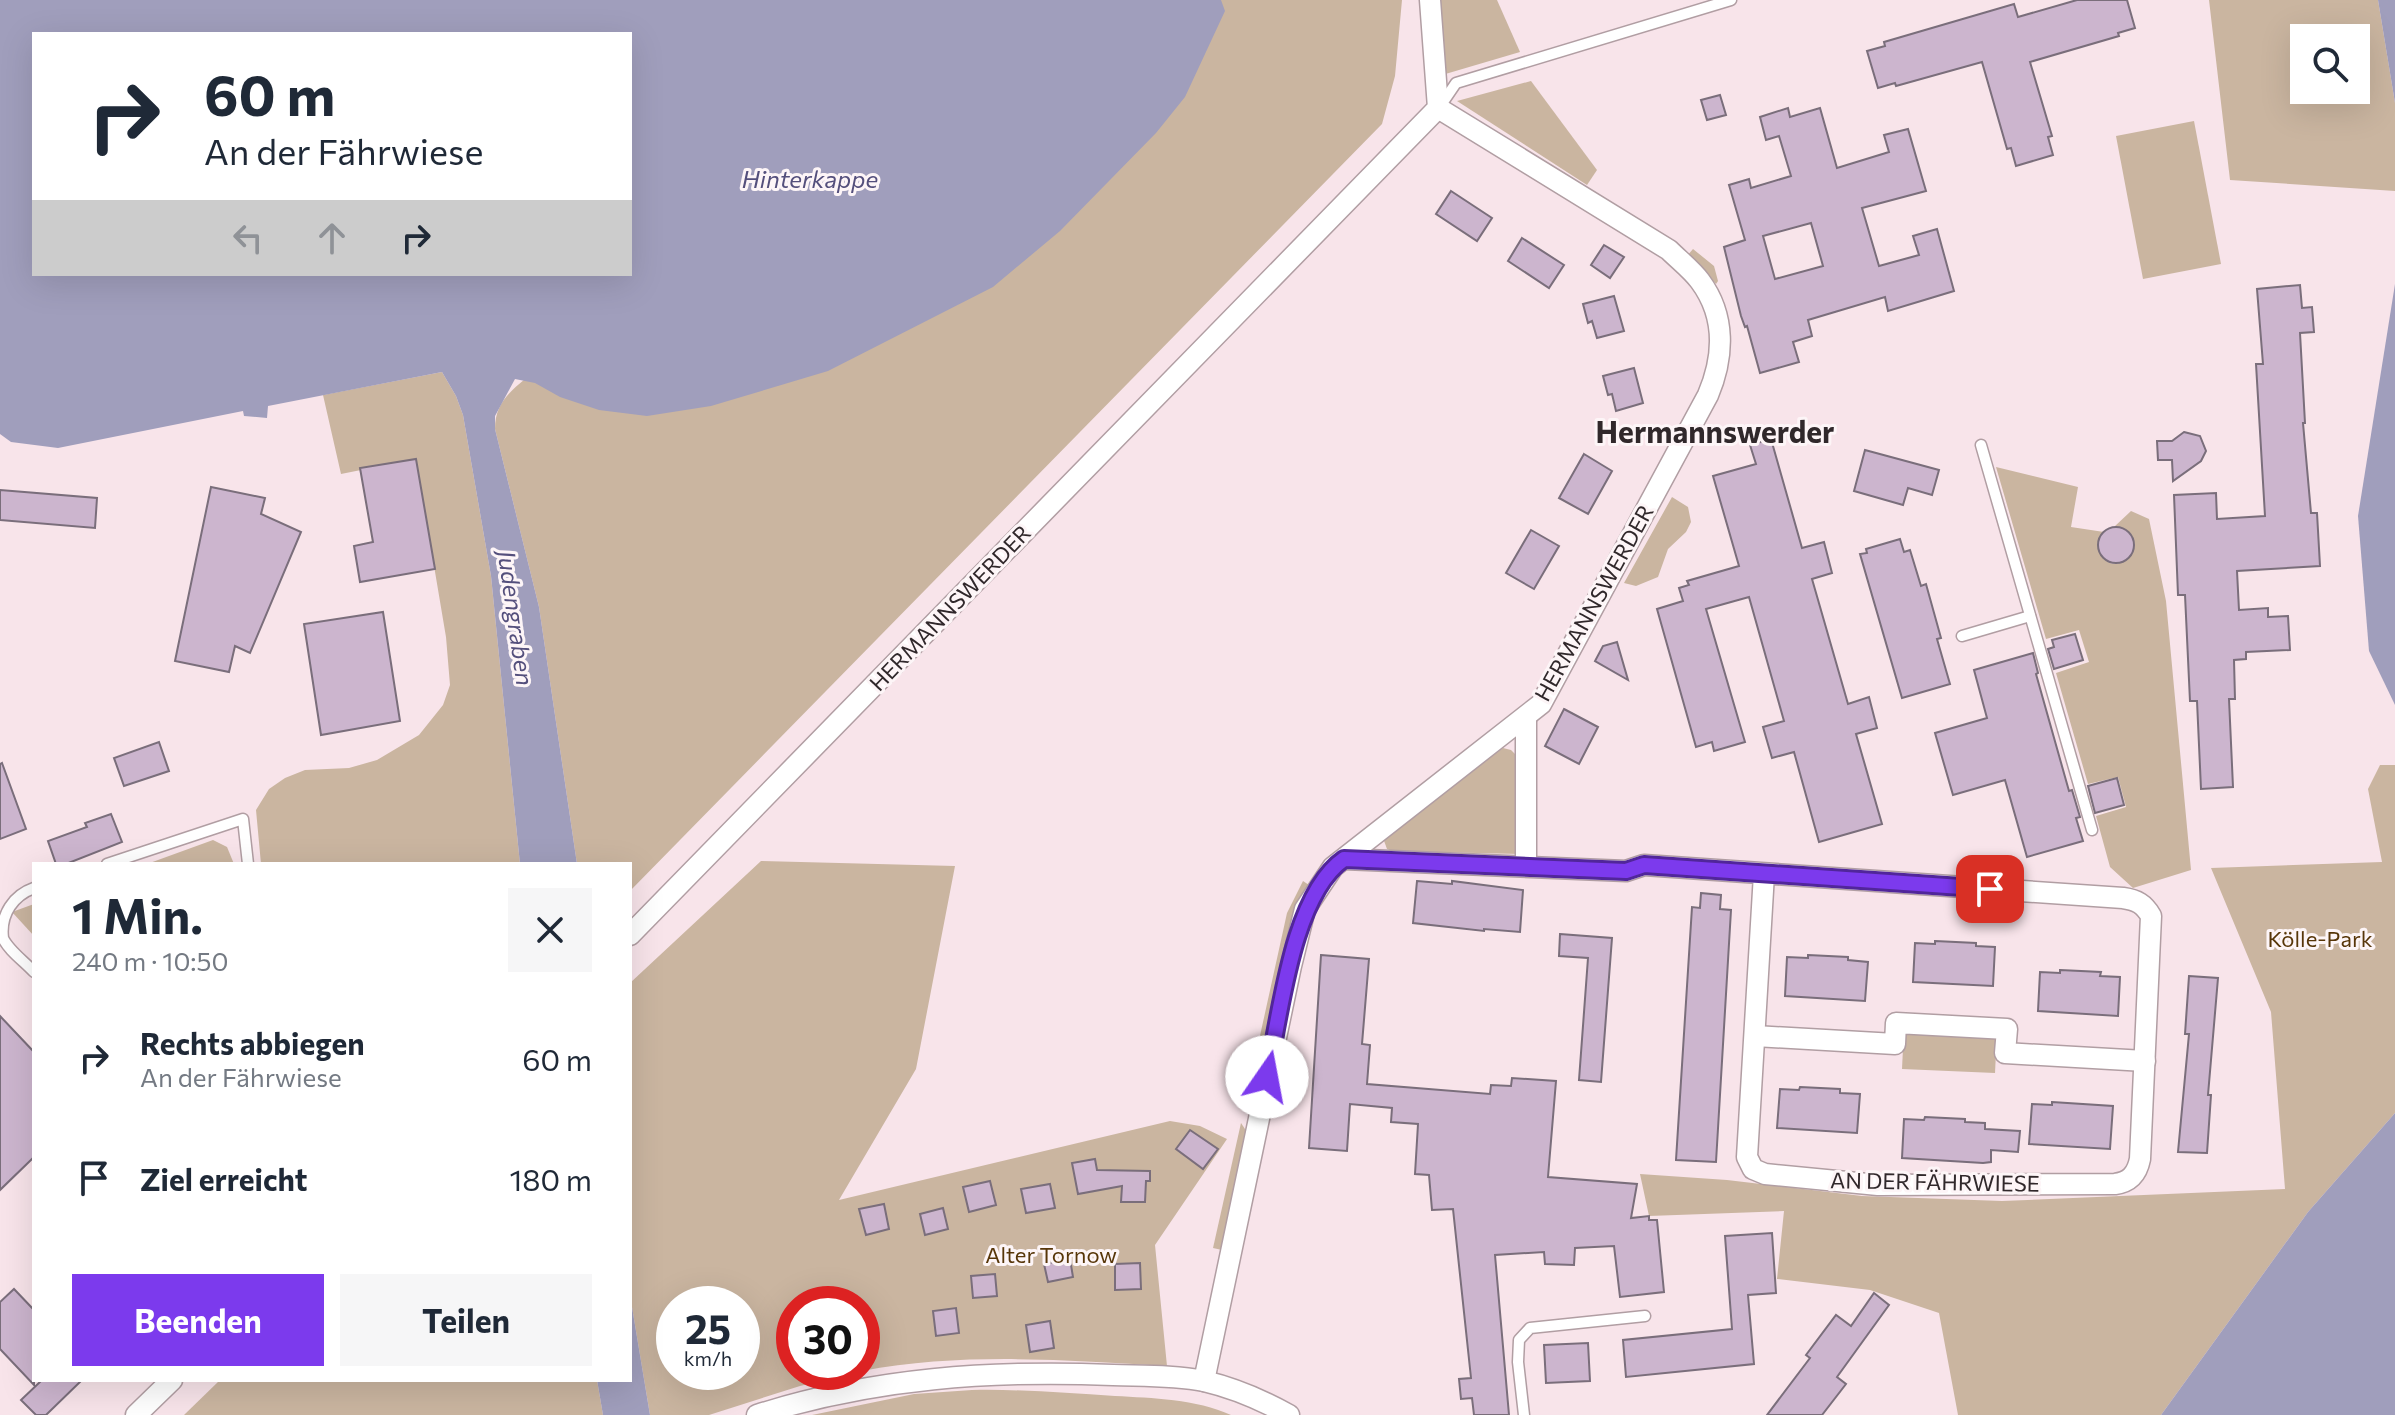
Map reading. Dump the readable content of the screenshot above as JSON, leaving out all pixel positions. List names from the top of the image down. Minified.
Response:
{"streets":{"street":["HERMANNSWERDER","AN DER FÄHRWIESE"]},"crossings":[["HERMANNSWERDER","AN DER FÄHRWIESE"]],"districts":["Hermannswerder"],"water":["Hinterkappe","Judengraben"],"parks":["Kölle-Park","Alter Tornow"],"page":{"turn":["60 m","An der Fährwiese"],"heading":["1 Min.","240 m · 10:50"],"list":[{"name":"Rechts abbiegen","note":"An der Fährwiese","value":"60 m"},{"name":"Ziel erreicht","value":"180 m"}],"buttons":["Beenden","Teilen"],"speed":"25 km/h","limit":"30"}}
